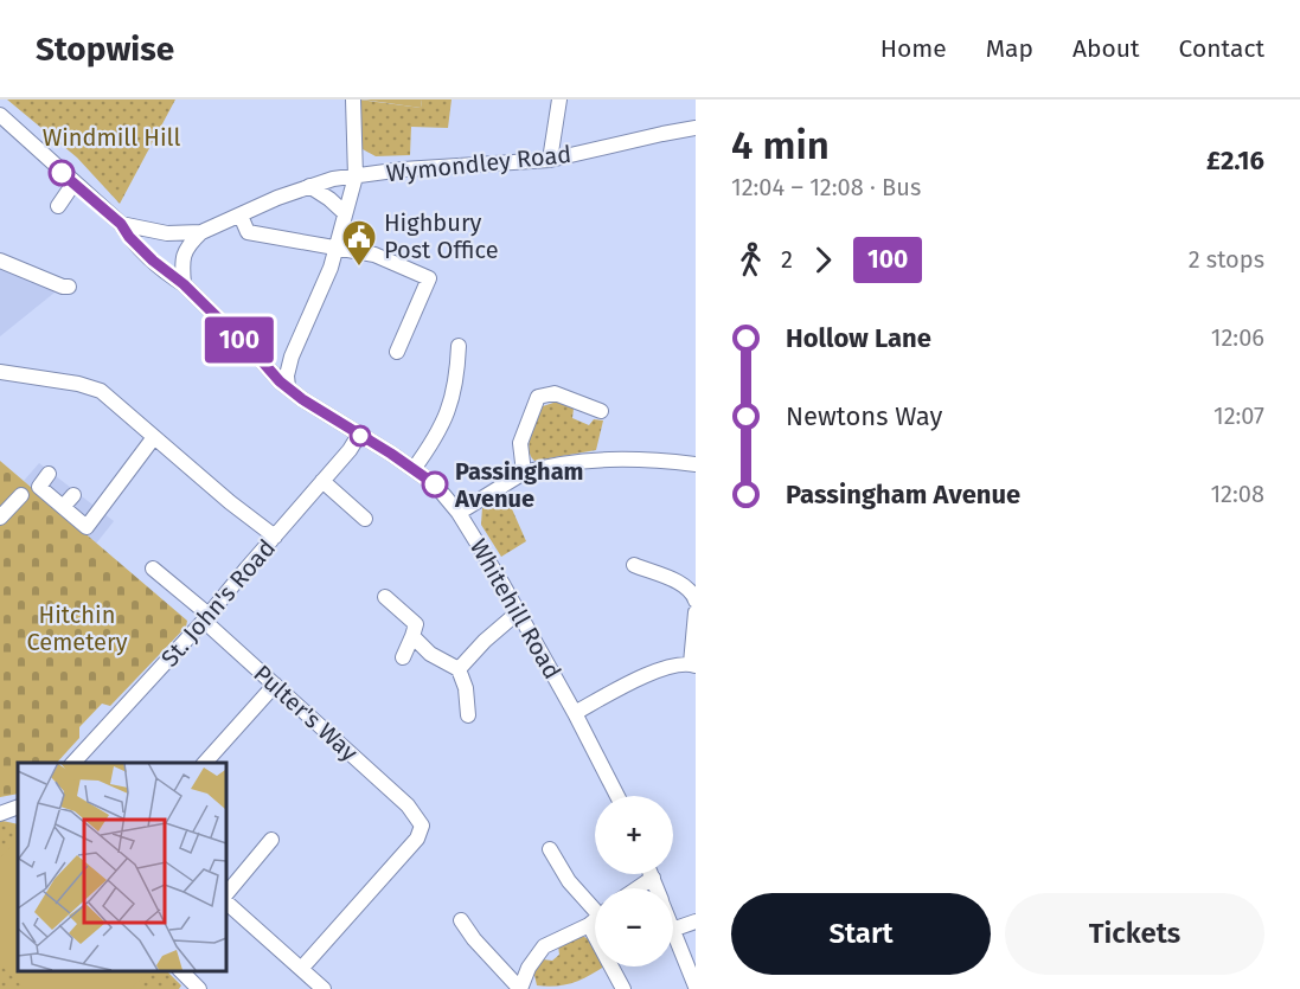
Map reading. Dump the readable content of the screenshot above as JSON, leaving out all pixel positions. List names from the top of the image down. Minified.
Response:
{"streets":{"street":["Wymondley Road","St. John's Road","Whitehill Road","Pulter's Way"]},"crossings":[["St. John's Road","Whitehill Road"],["St. John's Road","Pulter's Way"]],"parks":["Windmill Hill","Hitchin Cemetery"],"places":{"public building":["Highbury Post Office"],"other":["Passingham Avenue"]},"lines":["bus line 100"],"page":{"header":"Stopwise","nav":["Home","Map","About","Contact"],"on_map":"100","heading":["4 min","12:04 – 12:08 · Bus","£2.16"],"legs":["2","100","2 stops"],"list":[{"name":"Hollow Lane","value":"12:06"},{"name":"Newtons Way","value":"12:07"},{"name":"Passingham Avenue","value":"12:08"}],"map_buttons":["+","−"],"buttons":["Start","Tickets"]}}
